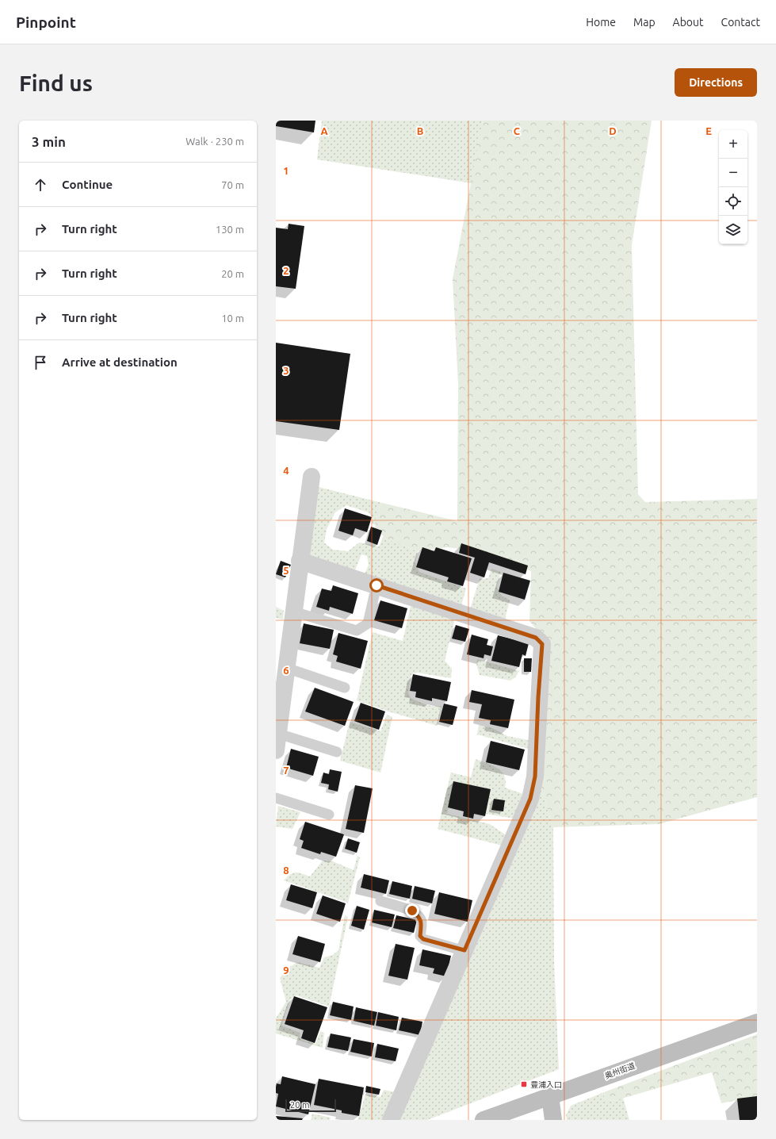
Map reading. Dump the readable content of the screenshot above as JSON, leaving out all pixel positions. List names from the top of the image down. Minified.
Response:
{"streets":{"main road":["奥州街道"]},"places":{"transit":["豊浦入口"]},"scale_bar":"20 m","page":{"header":"Pinpoint","nav":["Home","Map","About","Contact"],"buttons":"Directions","title":"Find us","heading":["3 min","Walk · 230 m"],"map_buttons":["+","−"],"list":[["Continue","70 m"],["Turn right","130 m"],["Turn right","20 m"],["Turn right","10 m"],"Arrive at destination"],"scale":"20 m"},"grid":{"columns":["A","B","C","D","E"],"rows":["1","2","3","4","5","6","7","8","9"]}}
